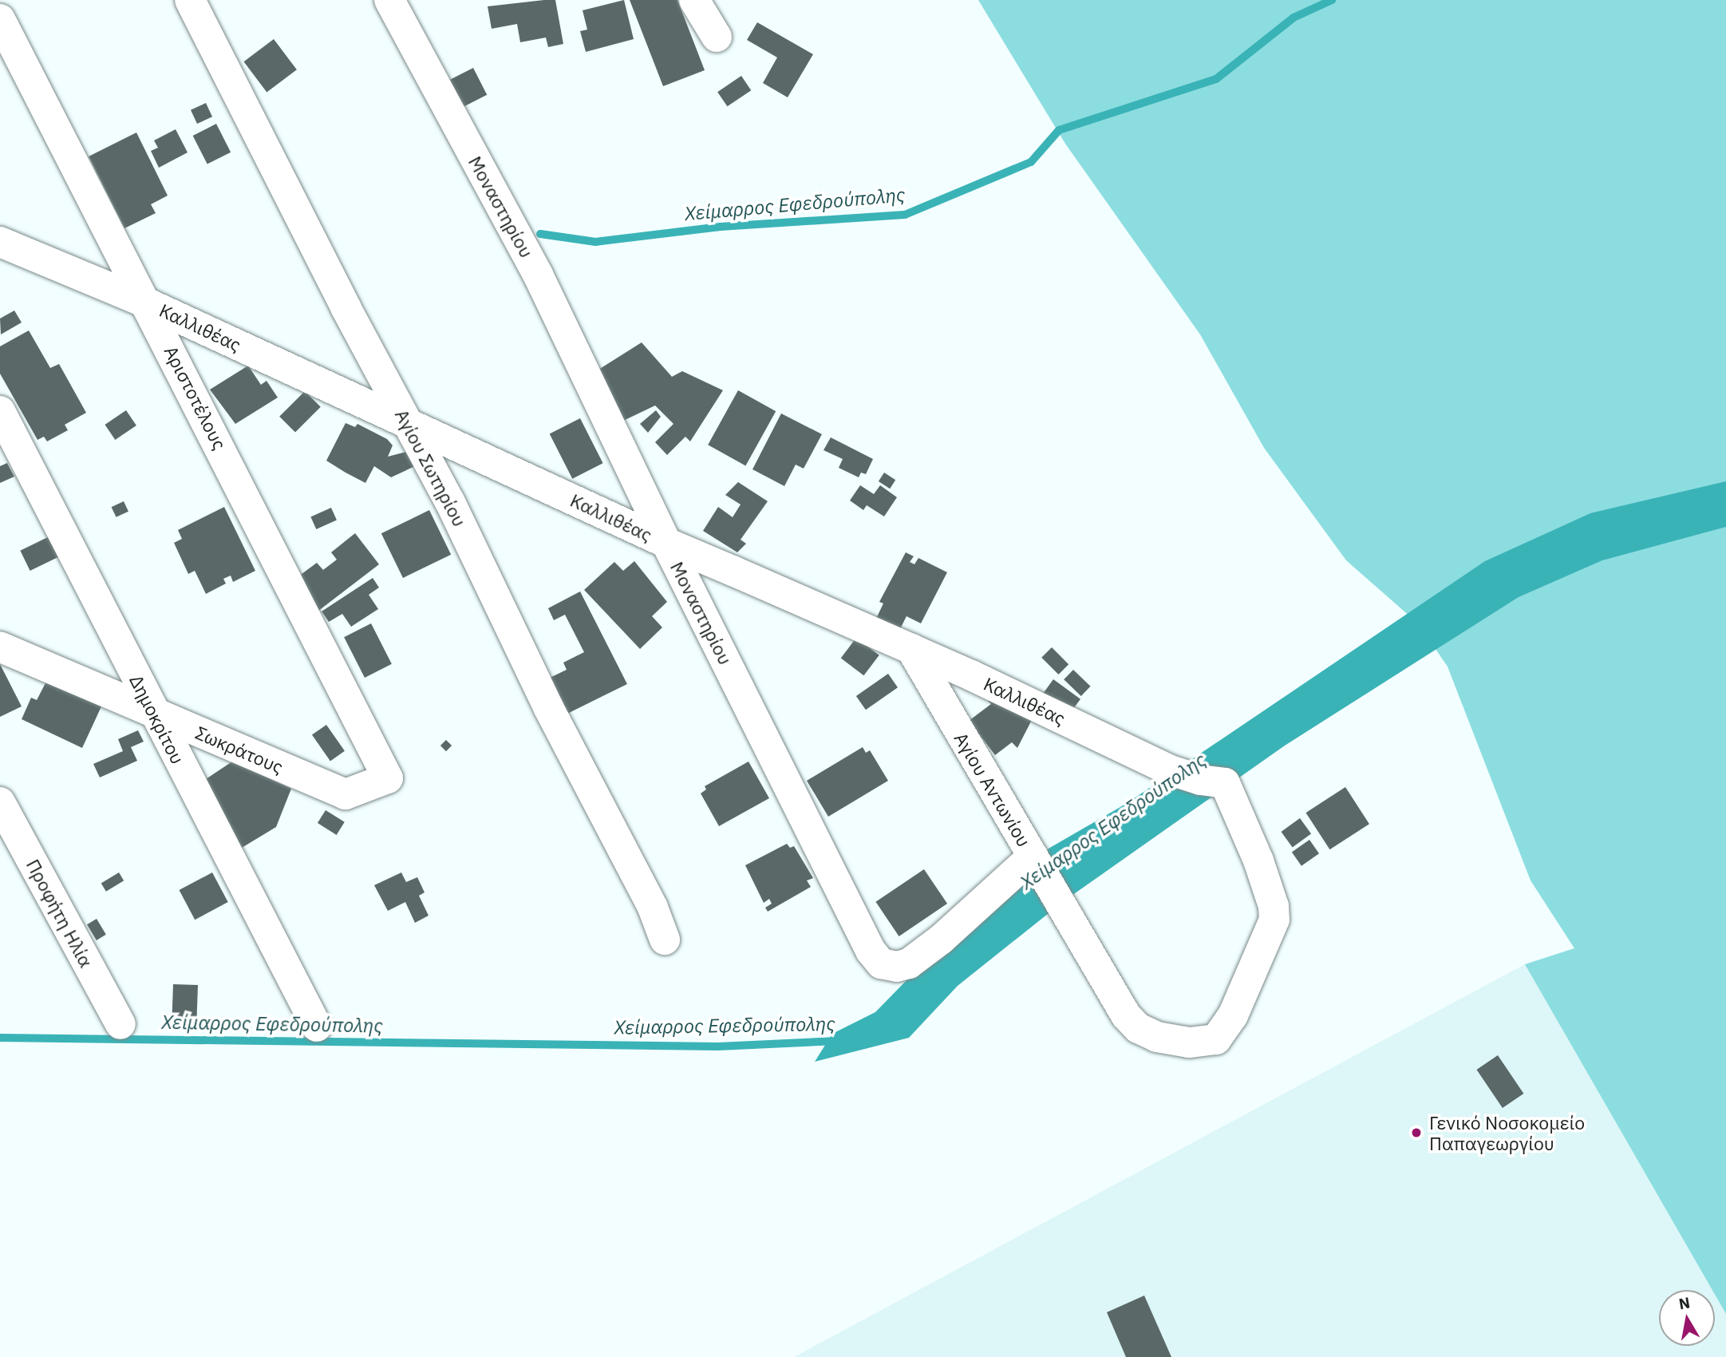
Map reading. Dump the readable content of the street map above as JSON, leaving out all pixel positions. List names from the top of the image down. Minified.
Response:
{"streets":{"street":["Μοναστηρίου","Καλλιθέας","Αριστοτέλους","Αγίου Σωτηρίου","Δημοκρίτου","Σωκράτους","Αγίου Αντωνίου","Προφήτη Ηλία"]},"crossings":[["Μοναστηρίου","Καλλιθέας"],["Μοναστηρίου","Αγίου Αντωνίου"],["Καλλιθέας","Αριστοτέλους"],["Καλλιθέας","Αγίου Σωτηρίου"],["Καλλιθέας","Αγίου Αντωνίου"],["Αριστοτέλους","Σωκράτους"],["Δημοκρίτου","Σωκράτους"]],"water":["Χείμαρρος Εφεδρούπολης"],"places":["Γενικό Νοσοκομείο Παπαγεωργίου"],"north":"top"}
